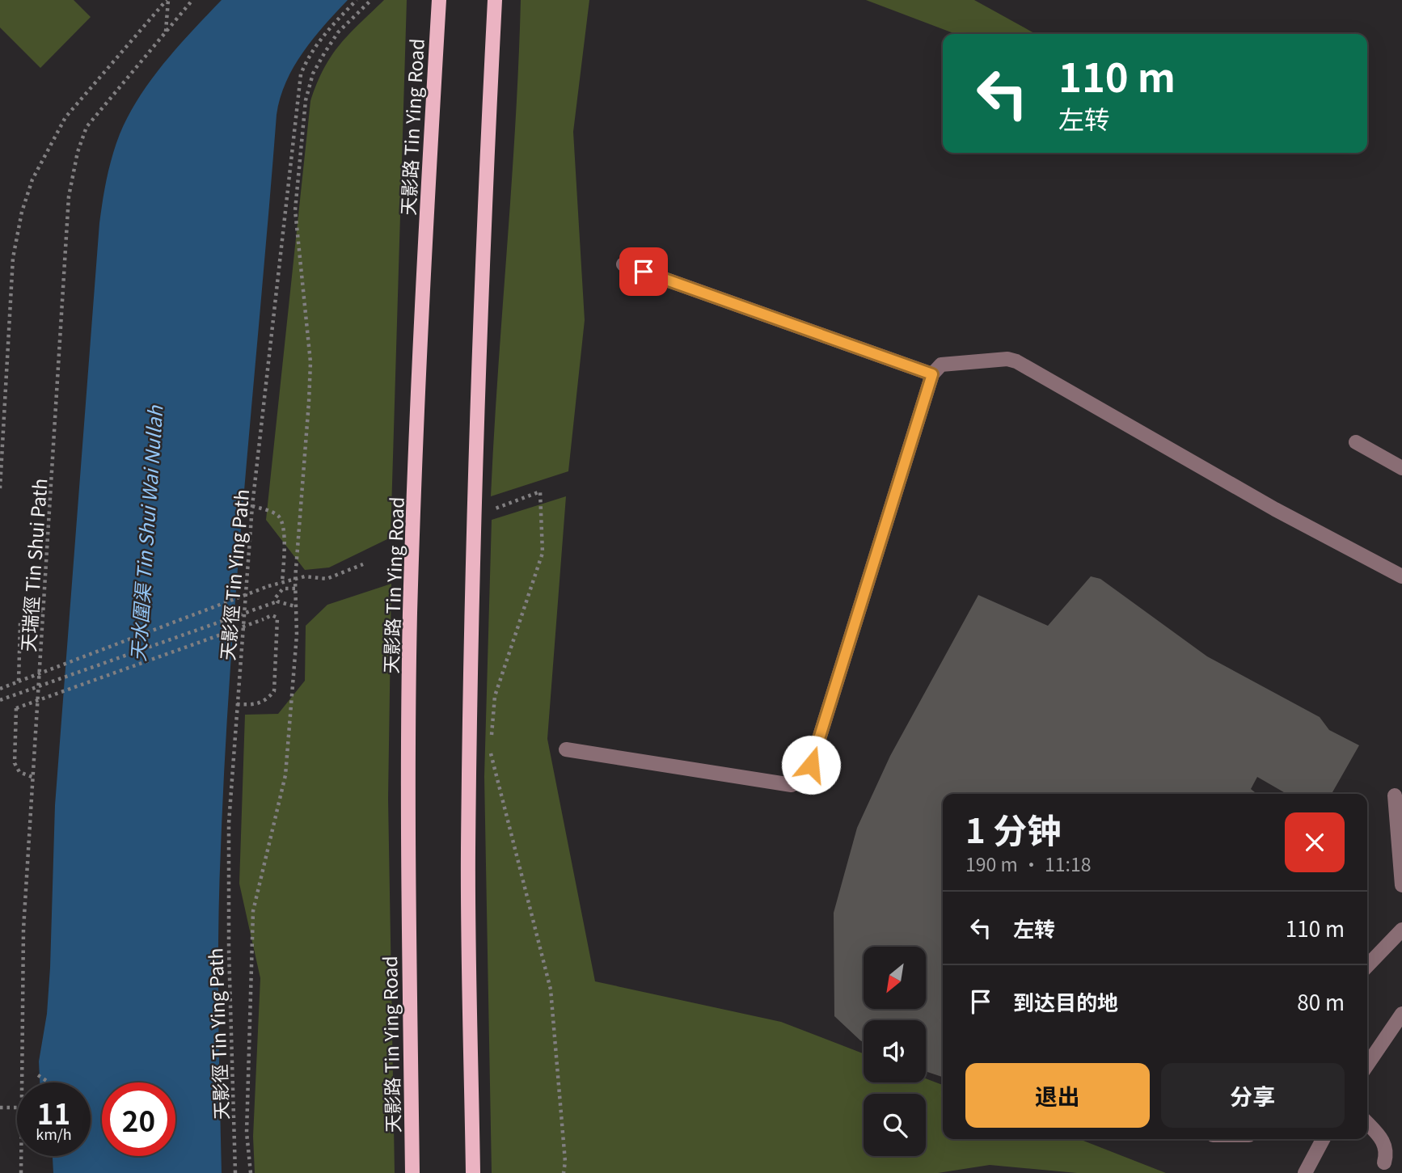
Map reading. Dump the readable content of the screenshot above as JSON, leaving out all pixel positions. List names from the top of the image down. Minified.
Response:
{"streets":{"main road":["天影路 Tin Ying Road"],"path":["天瑞徑 Tin Shui Path","天影徑 Tin Ying Path"]},"water":["天水圍渠 Tin Shui Wai Nullah"],"north":"bottom left","page":{"turn":["110 m","左转"],"heading":["1 分钟","190 m · 11:18"],"list":[{"name":"左转","value":"110 m"},{"name":"到达目的地","value":"80 m"}],"buttons":["退出","分享"],"speed":"11 km/h","limit":"20"}}
